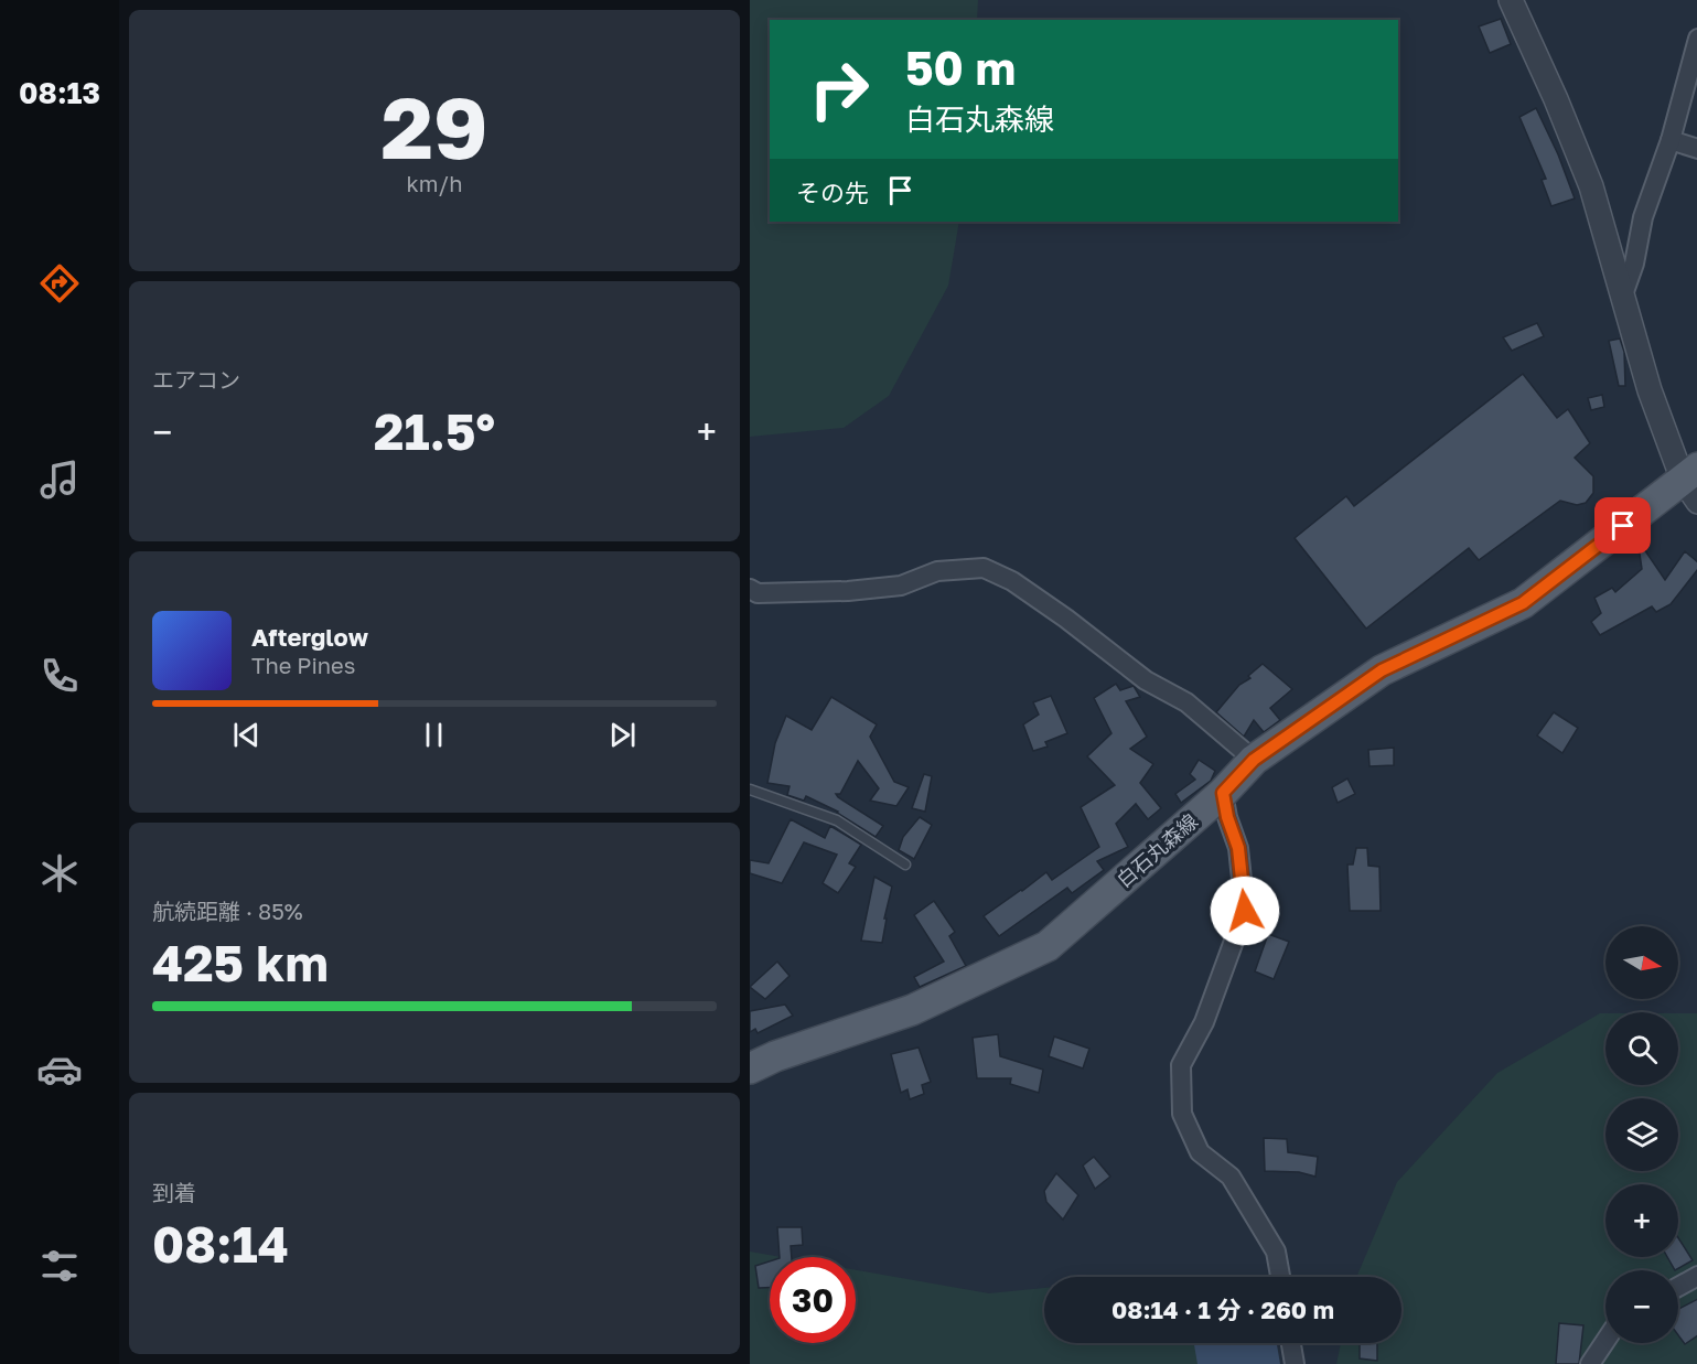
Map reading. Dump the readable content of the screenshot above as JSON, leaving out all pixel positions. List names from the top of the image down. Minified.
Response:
{"streets":{"main road":["白石丸森線"]},"north":"right","page":{"tabs":"08:13","tile":[["29","km/h"],"エアコン",["航続距離 · 85%","425 km"],["到着","08:14"]],"turn":["50 m","白石丸森線"],"then":"その先","heat":["−","21.5°","+"],"song":["Afterglow","The Pines"],"map_buttons":["+","−"],"limit":"30","trip":"08:14 · 1 分 · 260 m"}}
